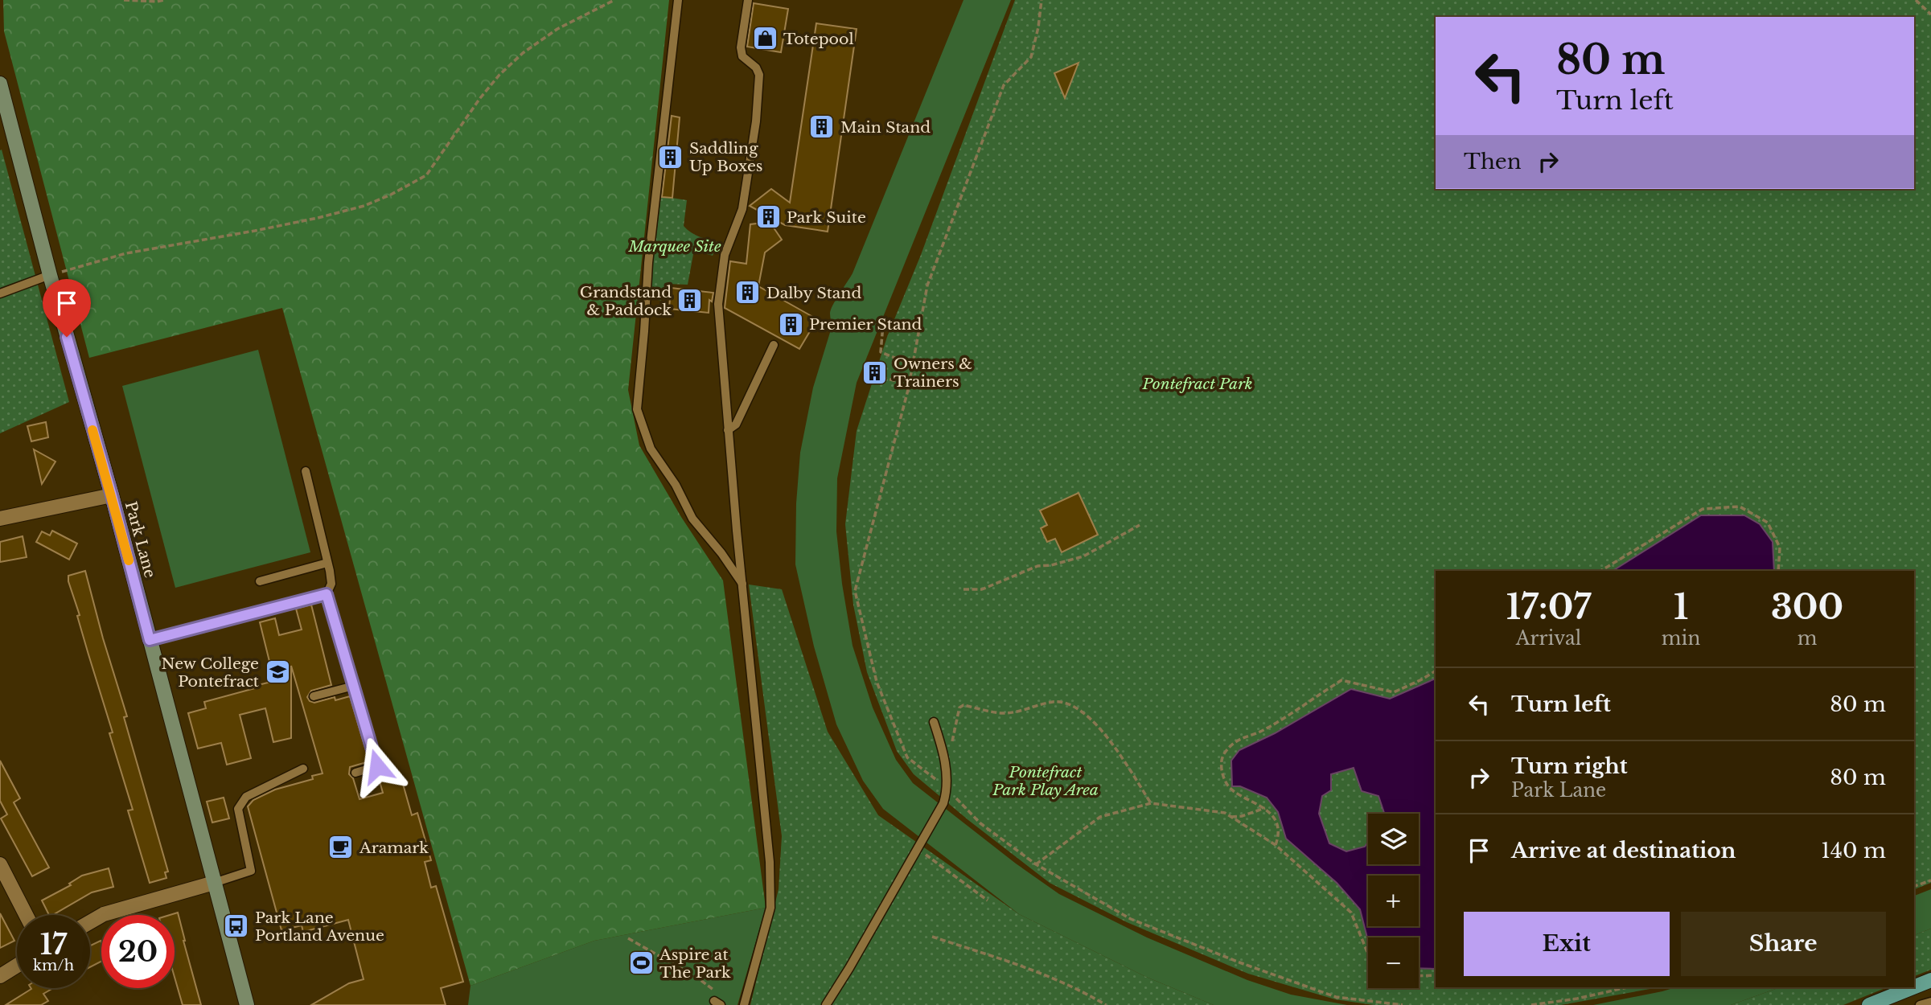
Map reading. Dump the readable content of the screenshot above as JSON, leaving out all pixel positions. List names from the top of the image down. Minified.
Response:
{"streets":{"main road":["Park Lane"]},"parks":["Marquee Site","Pontefract Park","Pontefract Park Play Area"],"places":{"shop":["Totepool"],"building":["Main Stand","Saddling Up Boxes","Park Suite","Dalby Stand","Grandstand & Paddock","Premier Stand","Owners & Trainers"],"school or university":["New College Pontefract"],"cafe":["Aramark"],"bus stop":["Park Lane Portland Avenue"],"sports":["Aspire at The Park"]},"page":{"turn":["80 m","Turn left"],"then":"Then","eta":["17:07","Arrival","1","min","300","m"],"list":[{"name":"Turn left","value":"80 m"},{"name":"Turn right","note":"Park Lane","value":"80 m"},{"name":"Arrive at destination","value":"140 m"}],"map_buttons":["+","−"],"buttons":["Exit","Share"],"speed":"17 km/h","limit":"20"}}
